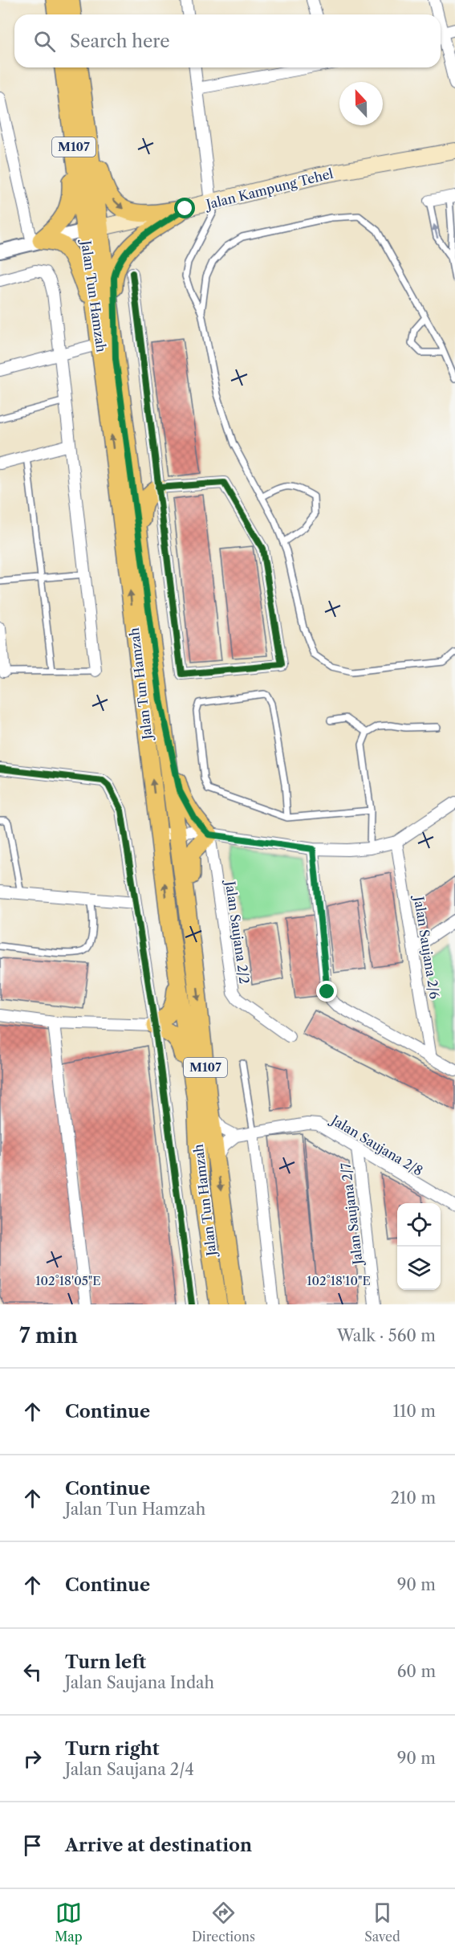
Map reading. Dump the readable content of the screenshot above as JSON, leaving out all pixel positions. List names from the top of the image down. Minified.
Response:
{"streets":{"main road":["M107","Jalan Kampung Tehel","Jalan Tun Hamzah"],"street":["Jalan Saujana 2/2","Jalan Saujana 2/6","Jalan Saujana 2/8","Jalan Saujana 2/7"]},"crossings":[["Jalan Kampung Tehel","Jalan Tun Hamzah"],["Jalan Saujana 2/8","Jalan Saujana 2/7"]],"north":"top","page":{"search":"Search here","heading":["7 min","Walk · 560 m"],"list":[["Continue","110 m"],["Continue","Jalan Tun Hamzah","210 m"],["Continue","90 m"],["Turn left","Jalan Saujana Indah","60 m"],["Turn right","Jalan Saujana 2/4","90 m"],"Arrive at destination"],"nav":["Map","Directions","Saved"]},"coordinates":["102°18'05\"E","102°18'10\"E"]}
